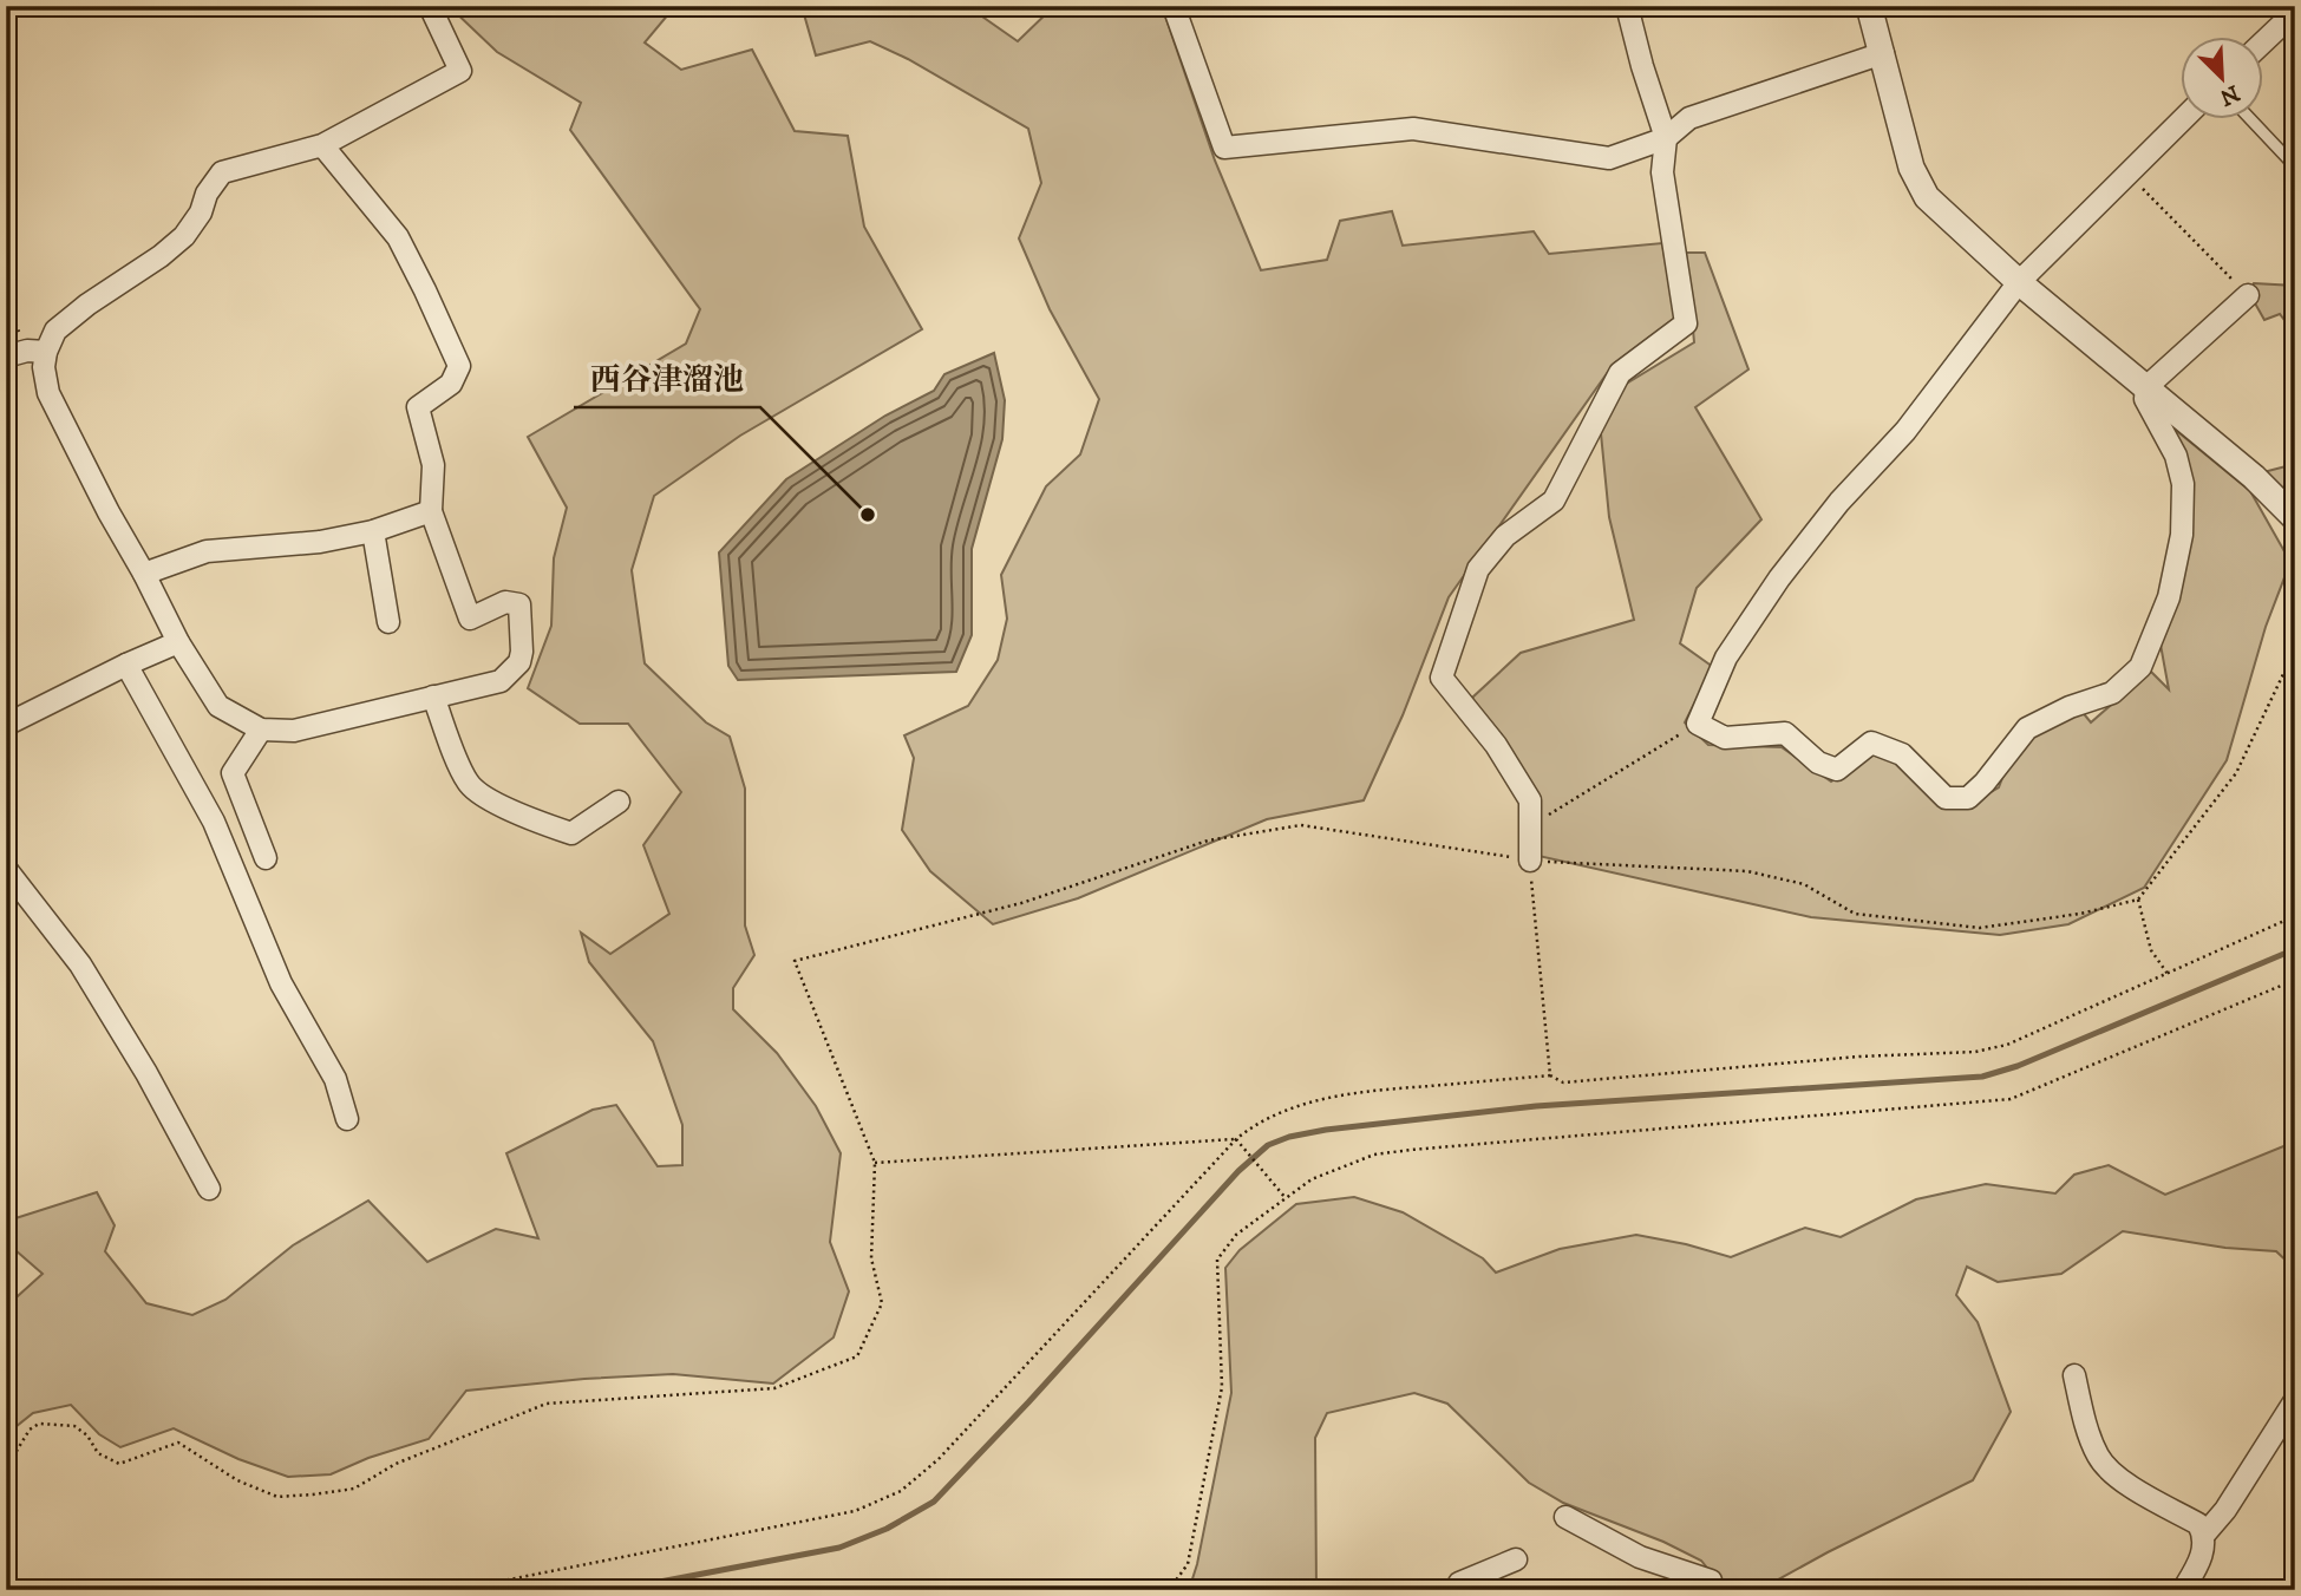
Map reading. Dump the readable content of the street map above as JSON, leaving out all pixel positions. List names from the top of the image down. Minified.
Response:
{"places":["西谷津溜池"],"north":"bottom right"}
